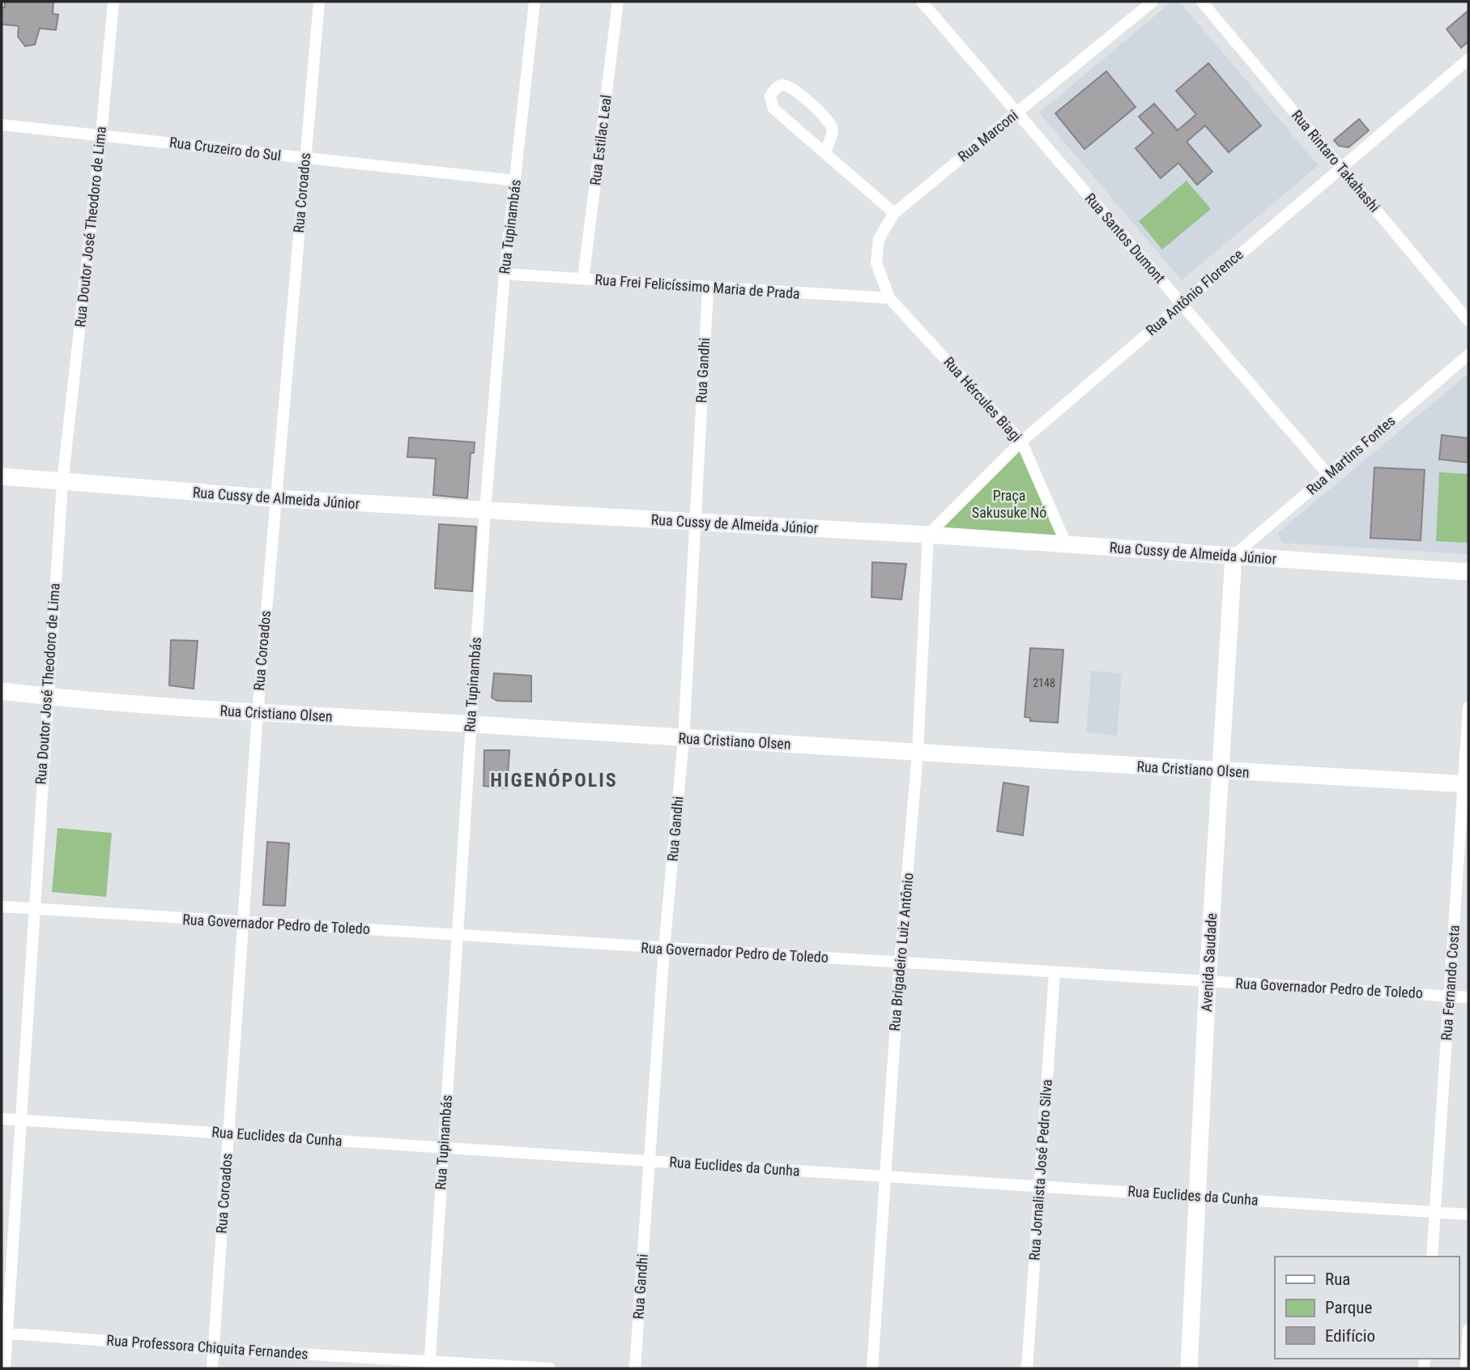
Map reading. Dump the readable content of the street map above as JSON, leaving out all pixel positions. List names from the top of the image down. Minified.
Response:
{"streets":{"street":["Rua Marconi","Rua Estilac Leal","Rua Cruzeiro do Sul","Rua Rintaro Takahashi","Rua Coroados","Rua Doutor José Theodoro de Lima","Rua Tupinambás","Rua Santos Dumont","Rua Frei Felicíssimo Maria de Prada","Rua Antônio Florence","Rua Gandhi","Rua Hércules Biagi","Rua Martins Fontes","Rua Cussy de Almeida Júnior","Rua Cristiano Olsen","Rua Governador Pedro de Toledo","Rua Brigadeiro Luiz Antônio","Avenida Saudade","Rua Fernando Costa","Rua Euclides da Cunha","Rua Jornalista José Pedro Silva","Rua Professora Chiquita Fernandes"]},"crossings":[["Rua Marconi","Rua Santos Dumont"],["Rua Marconi","Rua Frei Felicíssimo Maria de Prada"],["Rua Marconi","Rua Hércules Biagi"],["Rua Estilac Leal","Rua Frei Felicíssimo Maria de Prada"],["Rua Cruzeiro do Sul","Rua Coroados"],["Rua Cruzeiro do Sul","Rua Doutor José Theodoro de Lima"],["Rua Cruzeiro do Sul","Rua Tupinambás"],["Rua Rintaro Takahashi","Rua Antônio Florence"],["Rua Coroados","Rua Cussy de Almeida Júnior"],["Rua Coroados","Rua Cristiano Olsen"],["Rua Coroados","Rua Governador Pedro de Toledo"],["Rua Coroados","Rua Euclides da Cunha"],["Rua Coroados","Rua Professora Chiquita Fernandes"],["Rua Doutor José Theodoro de Lima","Rua Cussy de Almeida Júnior"],["Rua Doutor José Theodoro de Lima","Rua Cristiano Olsen"],["Rua Doutor José Theodoro de Lima","Rua Governador Pedro de Toledo"],["Rua Doutor José Theodoro de Lima","Rua Euclides da Cunha"],["Rua Doutor José Theodoro de Lima","Rua Professora Chiquita Fernandes"],["Rua Tupinambás","Rua Frei Felicíssimo Maria de Prada"],["Rua Tupinambás","Rua Cussy de Almeida Júnior"],["Rua Tupinambás","Rua Cristiano Olsen"],["Rua Tupinambás","Rua Governador Pedro de Toledo"],["Rua Tupinambás","Rua Euclides da Cunha"],["Rua Tupinambás","Rua Professora Chiquita Fernandes"],["Rua Santos Dumont","Rua Antônio Florence"],["Rua Santos Dumont","Rua Martins Fontes"],["Rua Frei Felicíssimo Maria de Prada","Rua Gandhi"],["Rua Frei Felicíssimo Maria de Prada","Rua Hércules Biagi"],["Rua Antônio Florence","Rua Hércules Biagi"],["Rua Antônio Florence","Rua Cussy de Almeida Júnior"],["Rua Antônio Florence","Rua Brigadeiro Luiz Antônio"],["Rua Gandhi","Rua Cussy de Almeida Júnior"],["Rua Gandhi","Rua Cristiano Olsen"],["Rua Gandhi","Rua Governador Pedro de Toledo"],["Rua Gandhi","Rua Euclides da Cunha"],["Rua Hércules Biagi","Rua Cussy de Almeida Júnior"],["Rua Martins Fontes","Rua Cussy de Almeida Júnior"],["Rua Martins Fontes","Avenida Saudade"],["Rua Cussy de Almeida Júnior","Rua Brigadeiro Luiz Antônio"],["Rua Cussy de Almeida Júnior","Avenida Saudade"],["Rua Cristiano Olsen","Rua Brigadeiro Luiz Antônio"],["Rua Cristiano Olsen","Avenida Saudade"],["Rua Cristiano Olsen","Rua Fernando Costa"],["Rua Governador Pedro de Toledo","Rua Brigadeiro Luiz Antônio"],["Rua Governador Pedro de Toledo","Avenida Saudade"],["Rua Governador Pedro de Toledo","Rua Fernando Costa"],["Rua Governador Pedro de Toledo","Rua Jornalista José Pedro Silva"],["Rua Brigadeiro Luiz Antônio","Rua Euclides da Cunha"],["Avenida Saudade","Rua Euclides da Cunha"],["Rua Fernando Costa","Rua Euclides da Cunha"],["Rua Euclides da Cunha","Rua Jornalista José Pedro Silva"]],"districts":["HIGENÓPOLIS"],"parks":["Praça Sakusuke Nó"],"house_numbers":["2148"],"legend":["Rua","Parque","Edifício"]}
